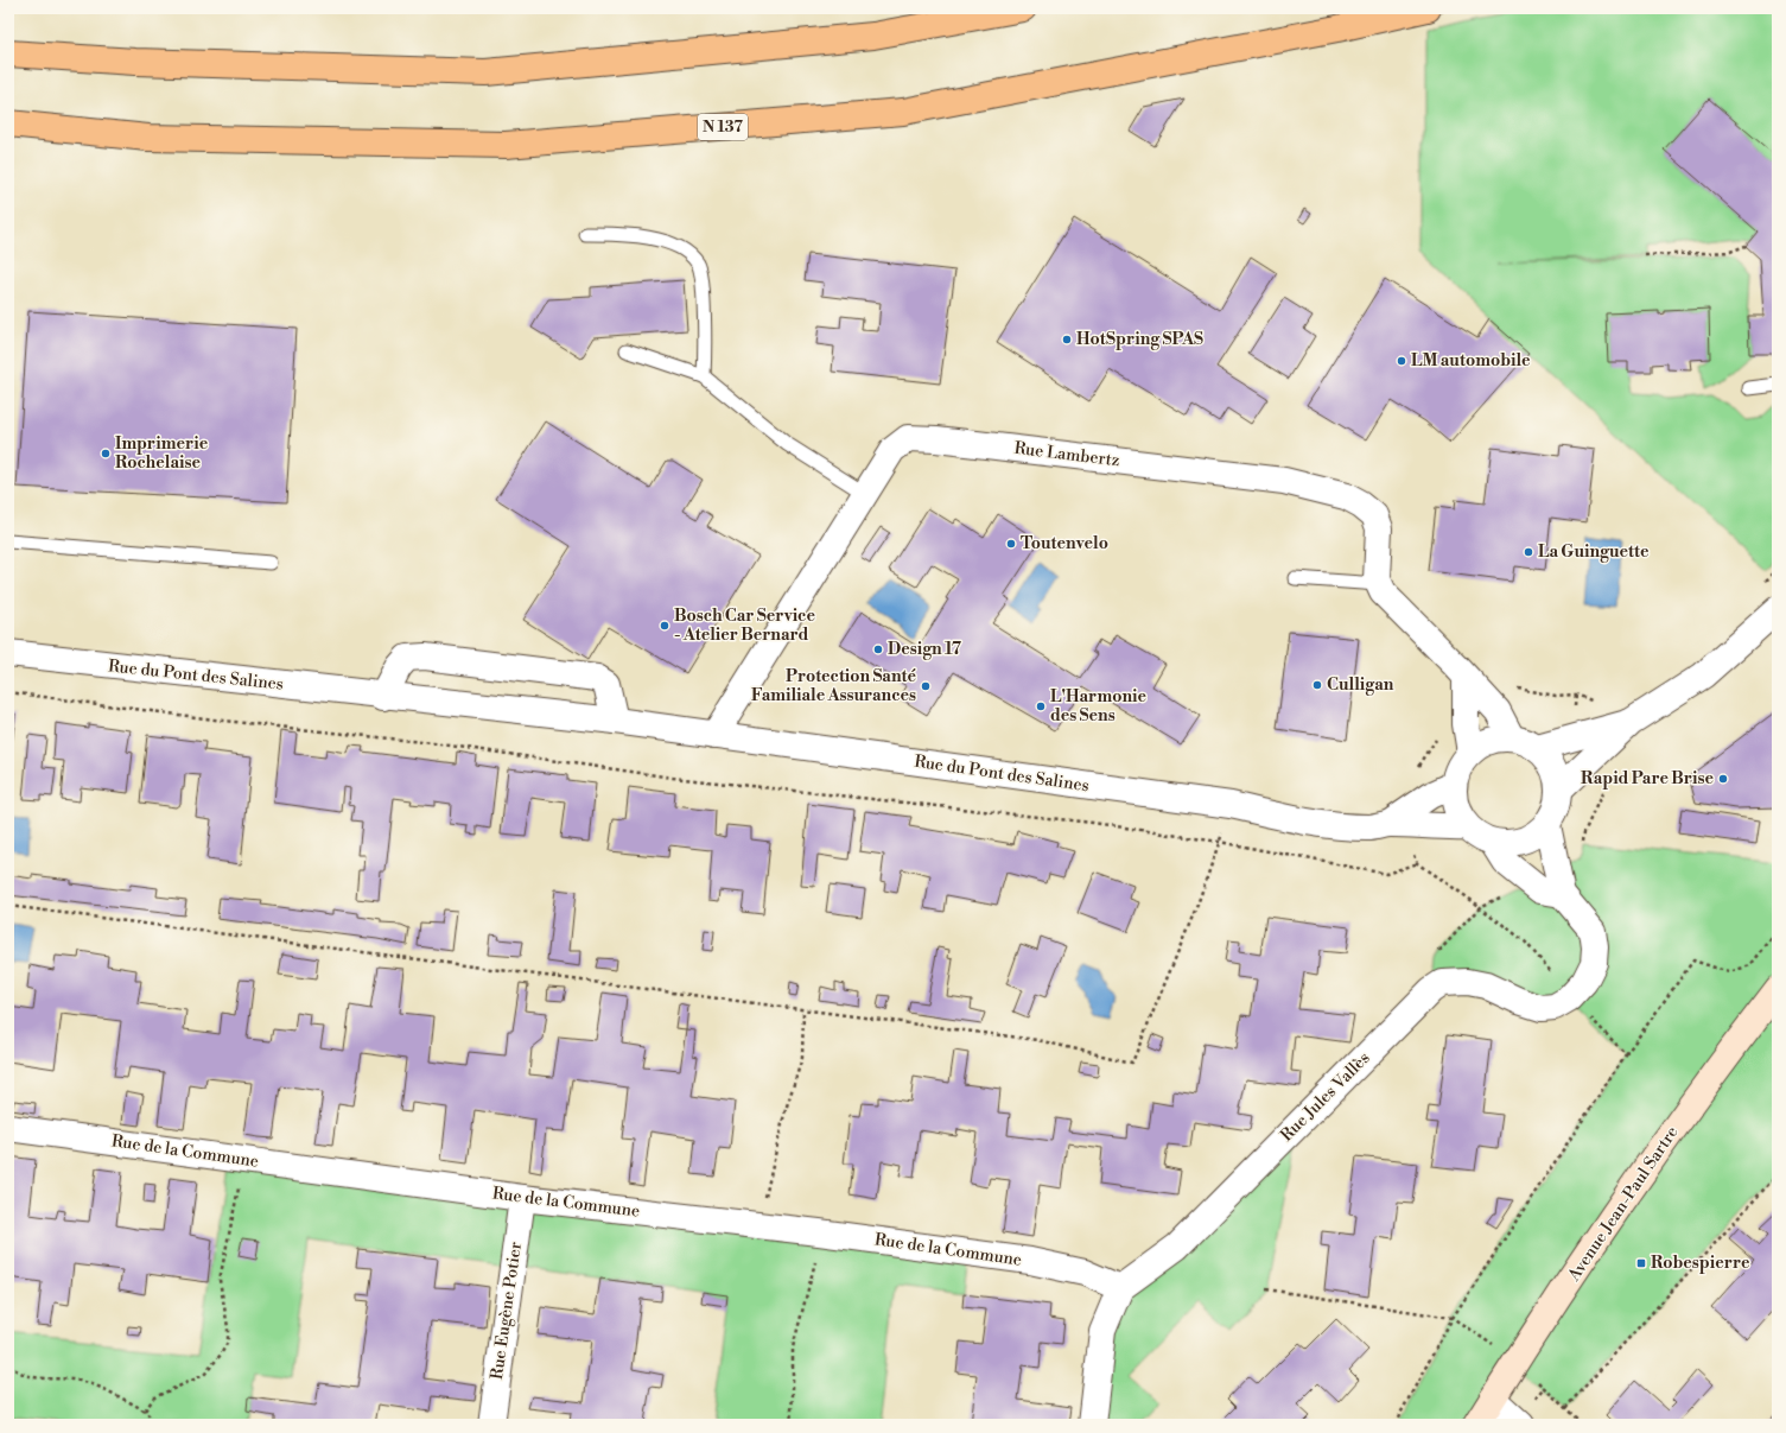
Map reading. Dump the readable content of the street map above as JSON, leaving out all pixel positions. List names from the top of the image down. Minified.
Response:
{"streets":{"highway":["N 137"],"main road":["Avenue Jean-Paul Sartre"],"street":["Rue Lambertz","Rue du Pont des Salines","Rue Jules Vallès","Rue de la Commune","Rue Eugène Potier"]},"crossings":[["Rue Lambertz","Rue du Pont des Salines"],["Rue du Pont des Salines","Rue Jules Vallès"],["Rue Jules Vallès","Rue de la Commune"],["Rue de la Commune","Rue Eugène Potier"]],"places":{"other":["HotSpring SPAS","LM automobile","Imprimerie Rochelaise","Toutenvelo","La Guinguette","Bosch Car Service - Atelier Bernard","Design 17","Culligan","Protection Santé Familiale Assurances","L'Harmonie des Sens","Rapid Pare Brise"],"transit":["Robespierre"]}}
